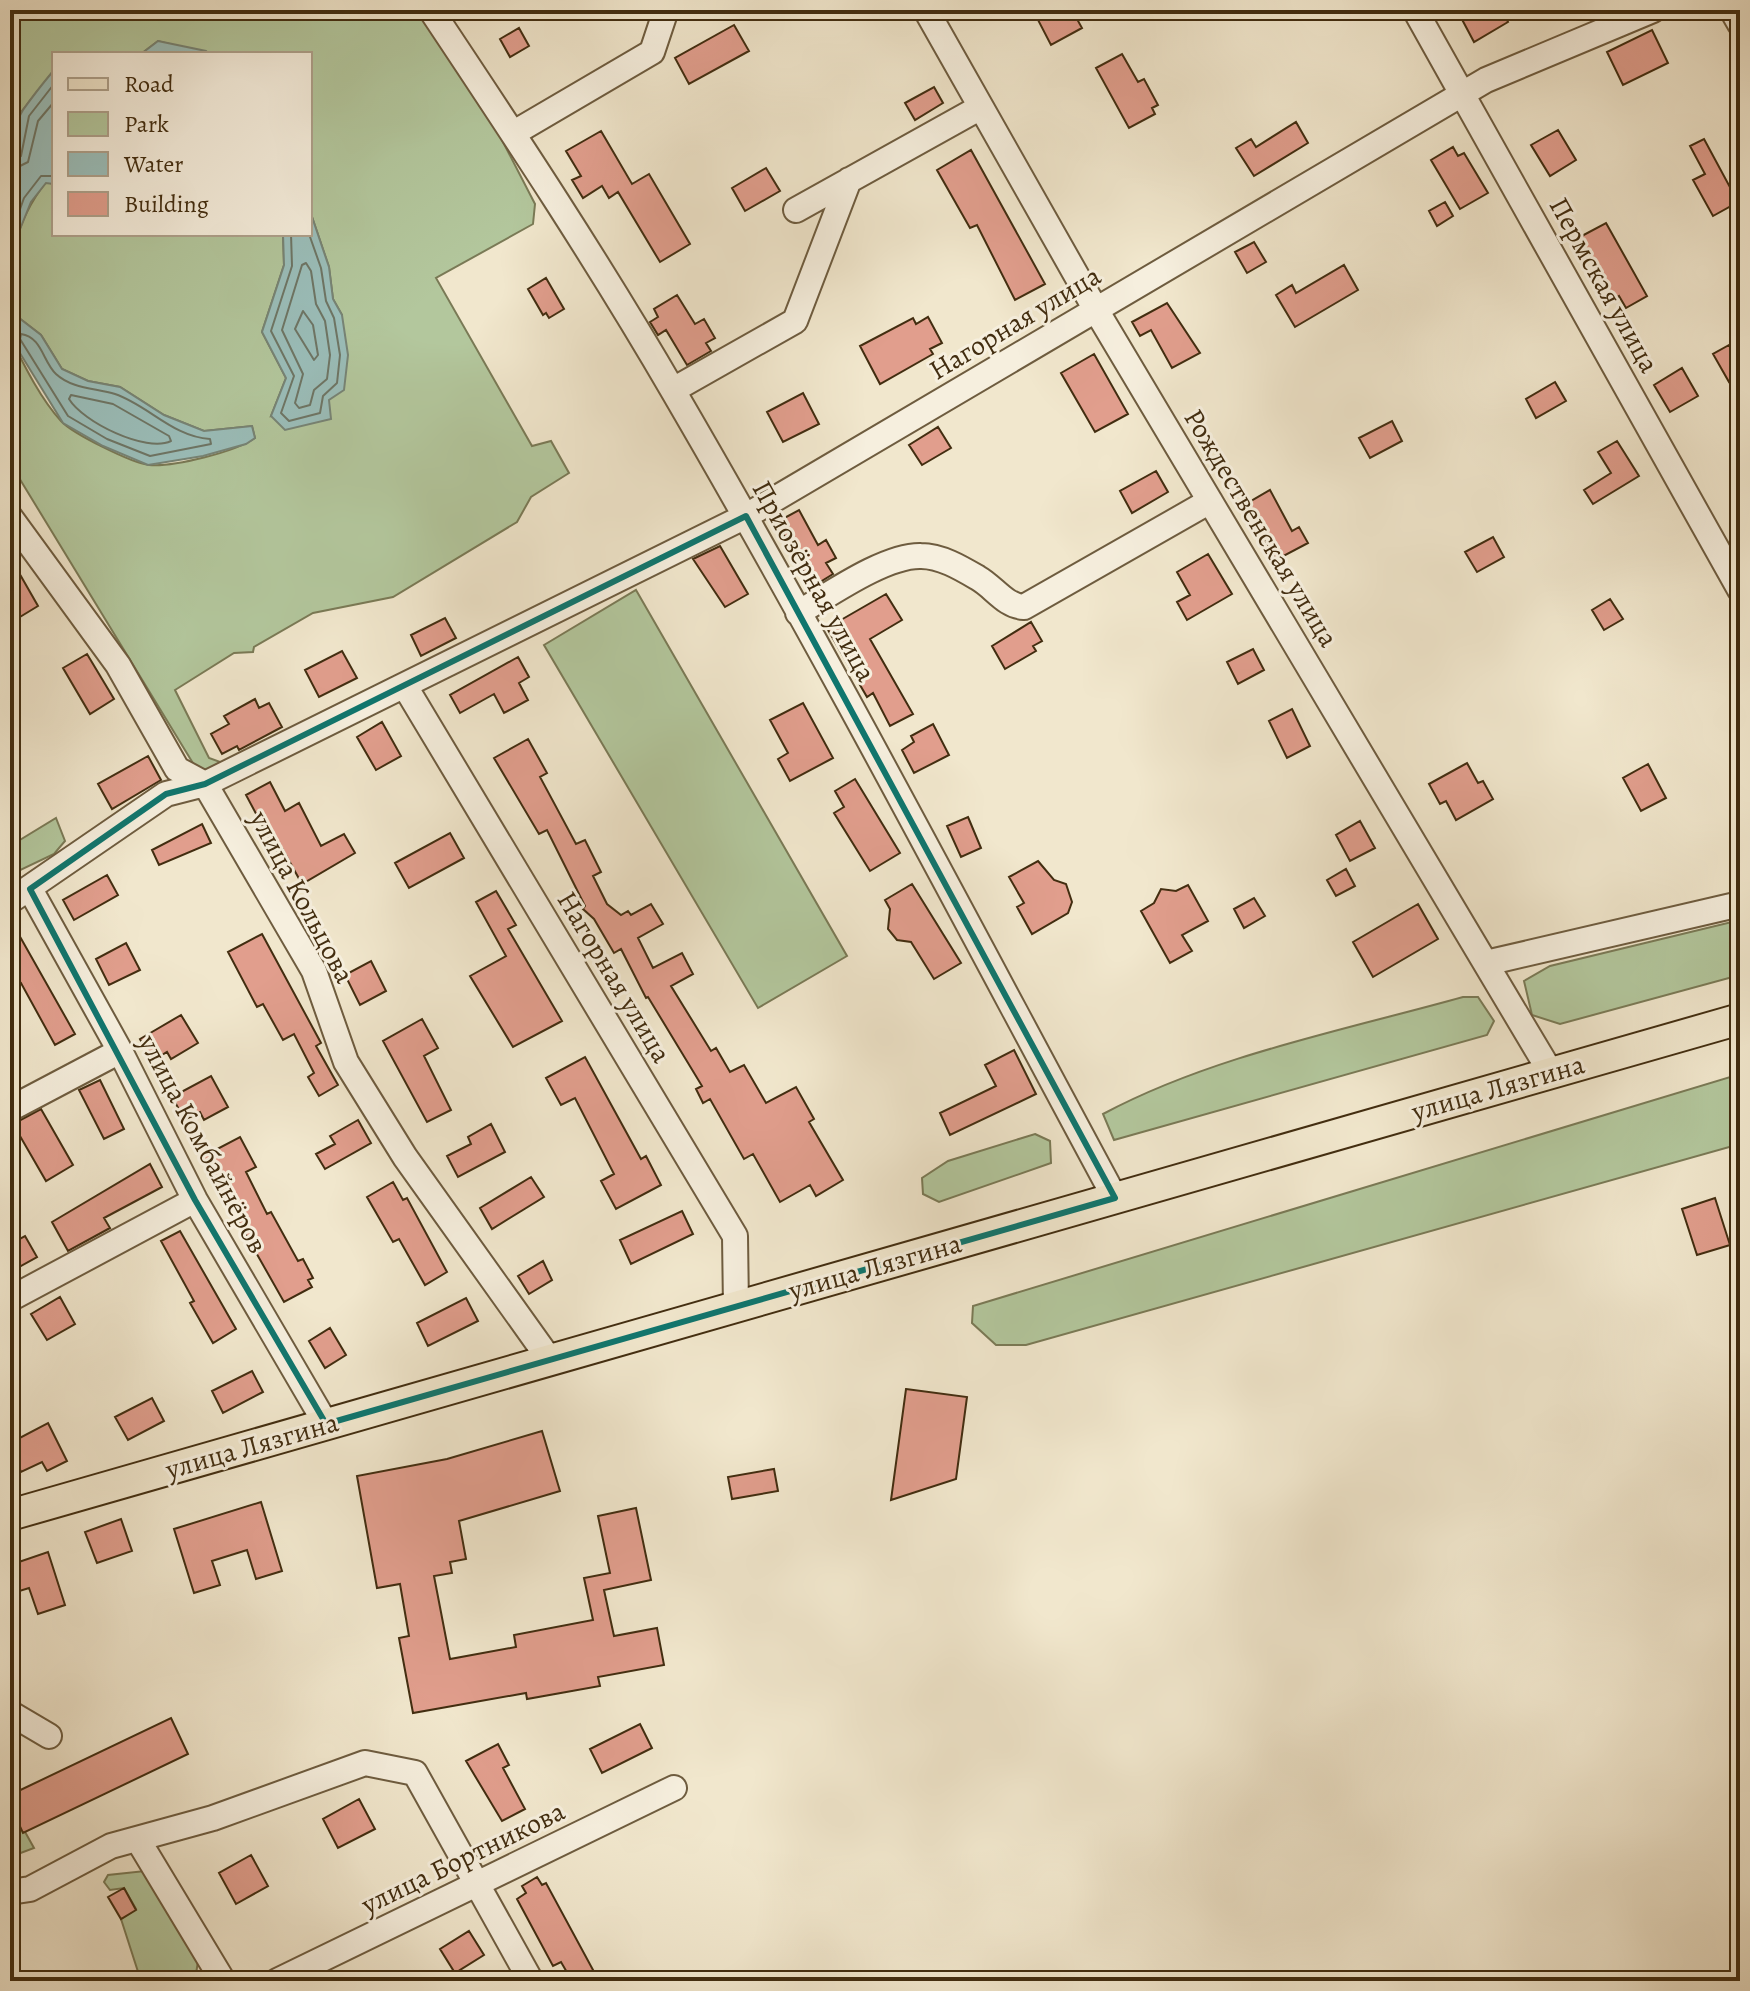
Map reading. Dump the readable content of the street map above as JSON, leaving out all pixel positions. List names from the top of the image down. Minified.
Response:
{"streets":{"main road":["улица Лязгина"],"street":["Пермская улица","Нагорная улица","Рождественская улица","Приозёрная улица","улица Кольцова","улица Комбайнёров","улица Бортникова"]},"crossings":[["Пермская улица","Нагорная улица"],["Нагорная улица","Рождественская улица"],["Нагорная улица","Приозёрная улица"],["Нагорная улица","улица Кольцова"],["Нагорная улица","улица Лязгина"],["Нагорная улица","улица Комбайнёров"],["Рождественская улица","улица Лязгина"],["Приозёрная улица","улица Лязгина"],["улица Кольцова","улица Лязгина"],["улица Лязгина","улица Комбайнёров"]],"legend":["Road","Park","Water","Building"]}
